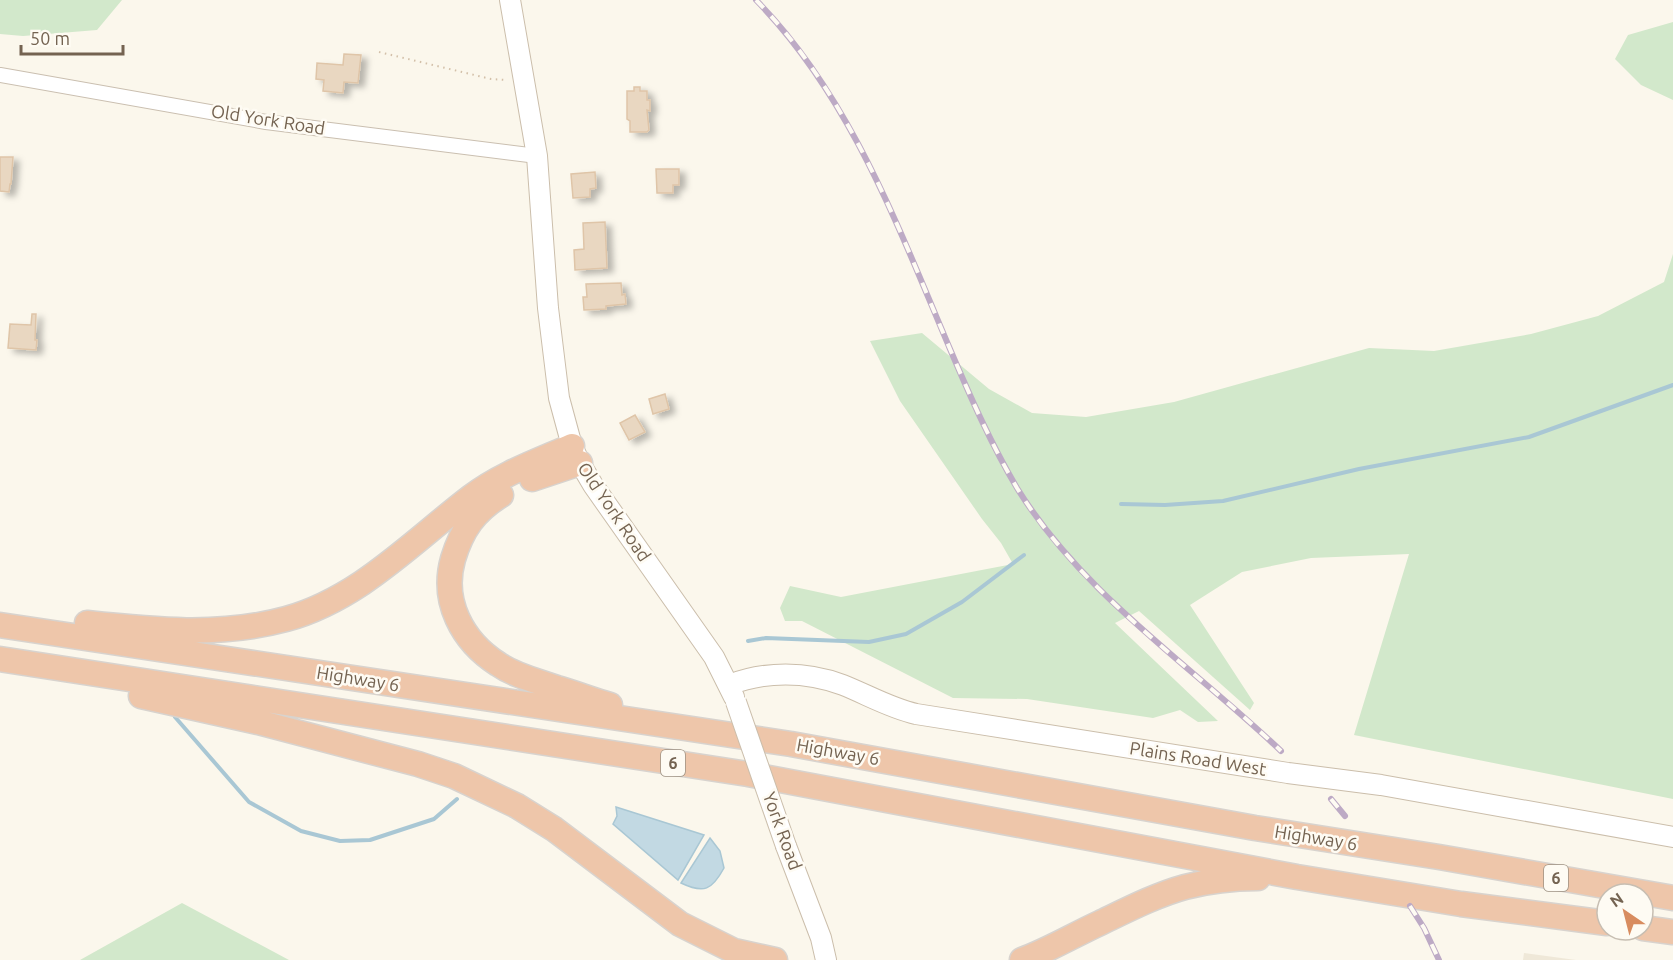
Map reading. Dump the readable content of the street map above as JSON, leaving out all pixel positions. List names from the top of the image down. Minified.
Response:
{"streets":{"highway":["Highway 6","6"],"main road":["Old York Road","Plains Road West","York Road"]},"crossings":[["Old York Road","Plains Road West"],["Old York Road","York Road"],["Plains Road West","York Road"]],"scale_bar":"50 m","north":"top left"}
